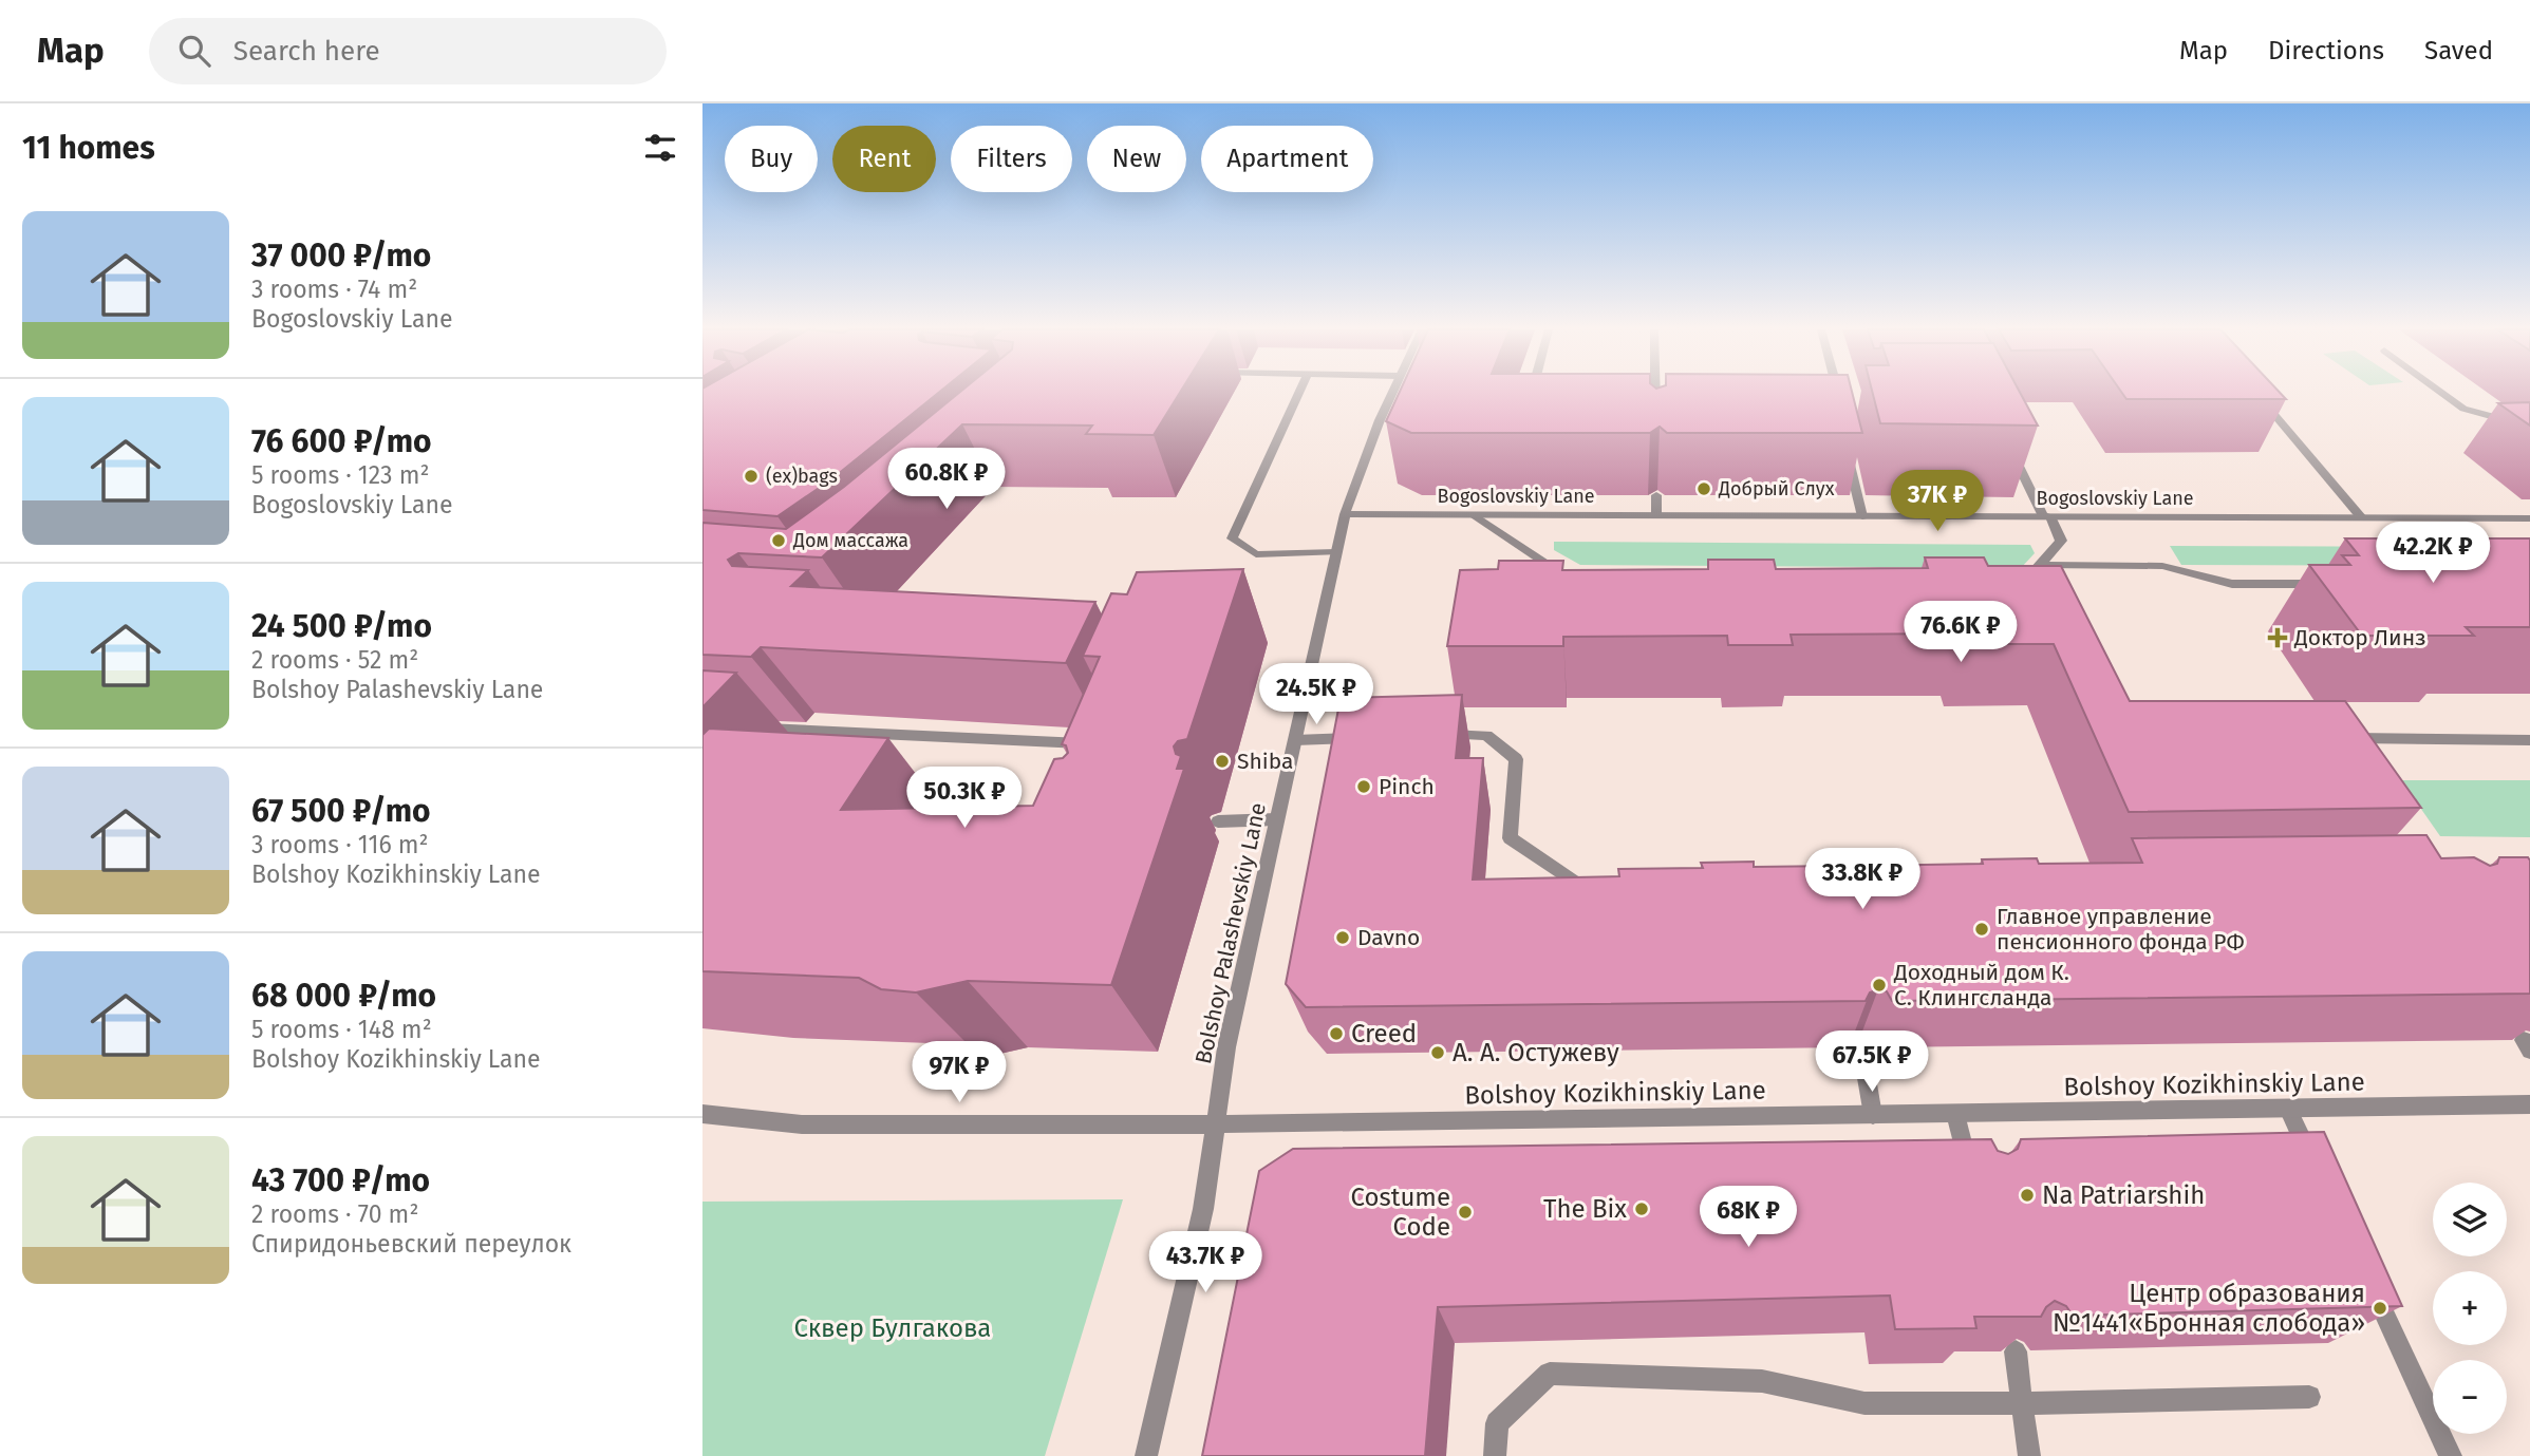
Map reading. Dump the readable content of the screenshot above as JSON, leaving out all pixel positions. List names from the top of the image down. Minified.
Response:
{"streets":{"street":["Bogoslovskiy Lane","Bolshoy Palashevskiy Lane","Bolshoy Kozikhinskiy Lane"]},"crossings":[["Bogoslovskiy Lane","Bolshoy Palashevskiy Lane"],["Bolshoy Palashevskiy Lane","Bolshoy Kozikhinskiy Lane"]],"parks":["Сквер Булгакова"],"places":{"other":["(ex)bags","Добрый Слух","Дом массажа","Shiba","Pinch","Главное управление пенсионного фонда РФ","Davno","Доходный дом К. С. Клингсланда","Creed","А. А. Остужеву","Na Patriarshih","The Bix","Costume Code","Центр образования №1441«Бронная слобода»"],"health":["Доктор Линз"]},"page":{"header":"Map","search":"Search here","nav":["Map","Directions","Saved"],"heading":"11 homes","chip":["Buy","Rent","Filters","New","Apartment"],"list":[{"name":"37 000 ₽/mo","note":"3 rooms · 74 m² · Bogoslovskiy Lane"},{"name":"76 600 ₽/mo","note":"5 rooms · 123 m² · Bogoslovskiy Lane"},{"name":"24 500 ₽/mo","note":"2 rooms · 52 m² · Bolshoy Palashevskiy Lane"},{"name":"67 500 ₽/mo","note":"3 rooms · 116 m² · Bolshoy Kozikhinskiy Lane"},{"name":"68 000 ₽/mo","note":"5 rooms · 148 m² · Bolshoy Kozikhinskiy Lane"},{"name":"43 700 ₽/mo","note":"2 rooms · 70 m² · Спиридоньевский переулок"}],"price":["60.8K ₽","37K ₽","42.2K ₽","76.6K ₽","24.5K ₽","50.3K ₽","33.8K ₽","67.5K ₽","97K ₽","68K ₽","43.7K ₽"],"map_buttons":["+","−"]}}
